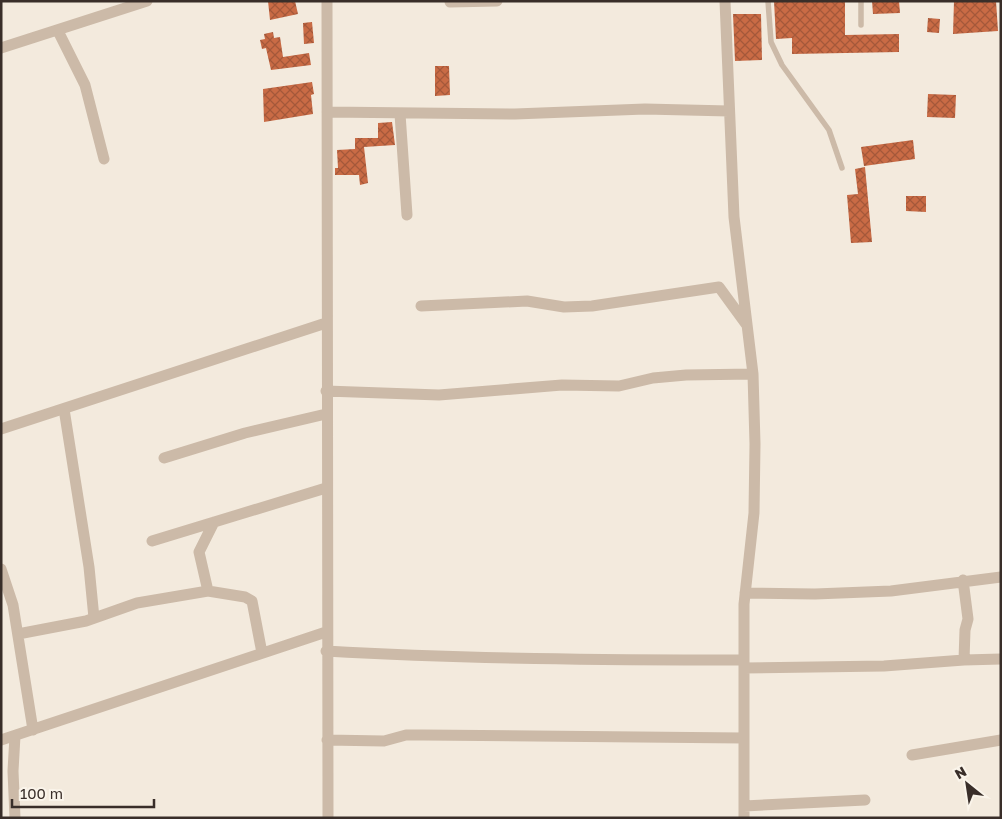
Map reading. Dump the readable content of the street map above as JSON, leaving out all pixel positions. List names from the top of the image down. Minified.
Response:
{"scale_bar":"100 m","north":"top left"}
